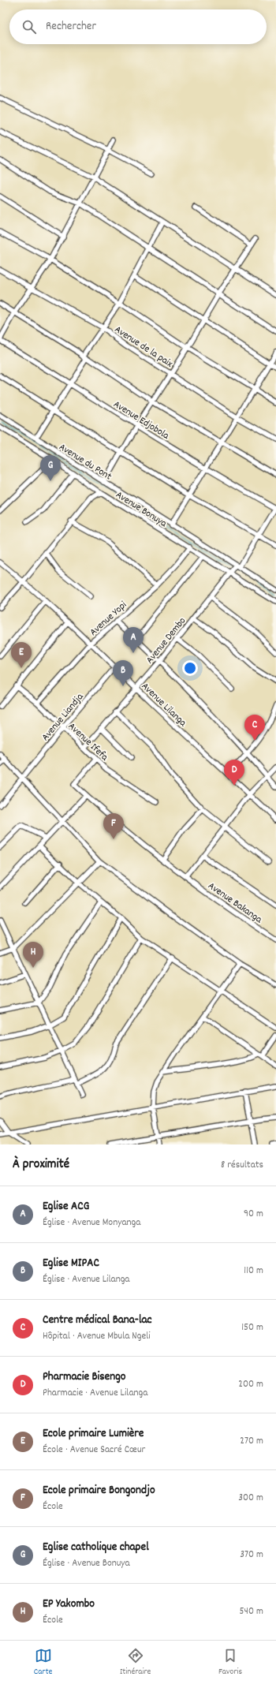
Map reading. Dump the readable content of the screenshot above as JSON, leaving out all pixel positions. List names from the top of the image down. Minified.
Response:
{"streets":{"street":["Avenue de la paix","Avenue Edjobola","Avenue du Pont","Avenue Bonuya","Avenue Yopi","Avenue Dembo","Avenue Lilanga","Avenue Liandja","Avenue Ifefa","Avenue Bakanga"]},"crossings":[["Avenue Edjobola","Avenue Dembo"],["Avenue du Pont","Avenue Bonuya"],["Avenue du Pont","Avenue Dembo"],["Avenue Bonuya","Avenue Yopi"],["Avenue Bonuya","Avenue Dembo"],["Avenue Yopi","Avenue Lilanga"],["Avenue Yopi","Avenue Ifefa"],["Avenue Dembo","Avenue Lilanga"],["Avenue Dembo","Avenue Ifefa"],["Avenue Lilanga","Avenue Liandja"],["Avenue Liandja","Avenue Ifefa"],["Avenue Ifefa","Avenue Bakanga"]],"page":{"search":"Rechercher","pins":["G","A","E","B","C","D","F","H"],"heading":["À proximité","8 résultats"],"list":[{"mark":"A","name":"Eglise ACG","note":"Église · Avenue Monyanga","value":"90 m"},{"mark":"B","name":"Eglise MIPAC","note":"Église · Avenue Lilanga","value":"110 m"},{"mark":"C","name":"Centre médical Bana-lac","note":"Hôpital · Avenue Mbula Ngeli","value":"150 m"},{"mark":"D","name":"Pharmacie Bisengo","note":"Pharmacie · Avenue Lilanga","value":"200 m"},{"mark":"E","name":"Ecole primaire Lumière","note":"École · Avenue Sacré Cœur","value":"270 m"},{"mark":"F","name":"Ecole primaire Bongondjo","note":"École","value":"300 m"},{"mark":"G","name":"Eglise catholique chapel","note":"Église · Avenue Bonuya","value":"370 m"},{"mark":"H","name":"EP Yakombo","note":"École","value":"540 m"}],"nav":["Carte","Itinéraire","Favoris"]}}
